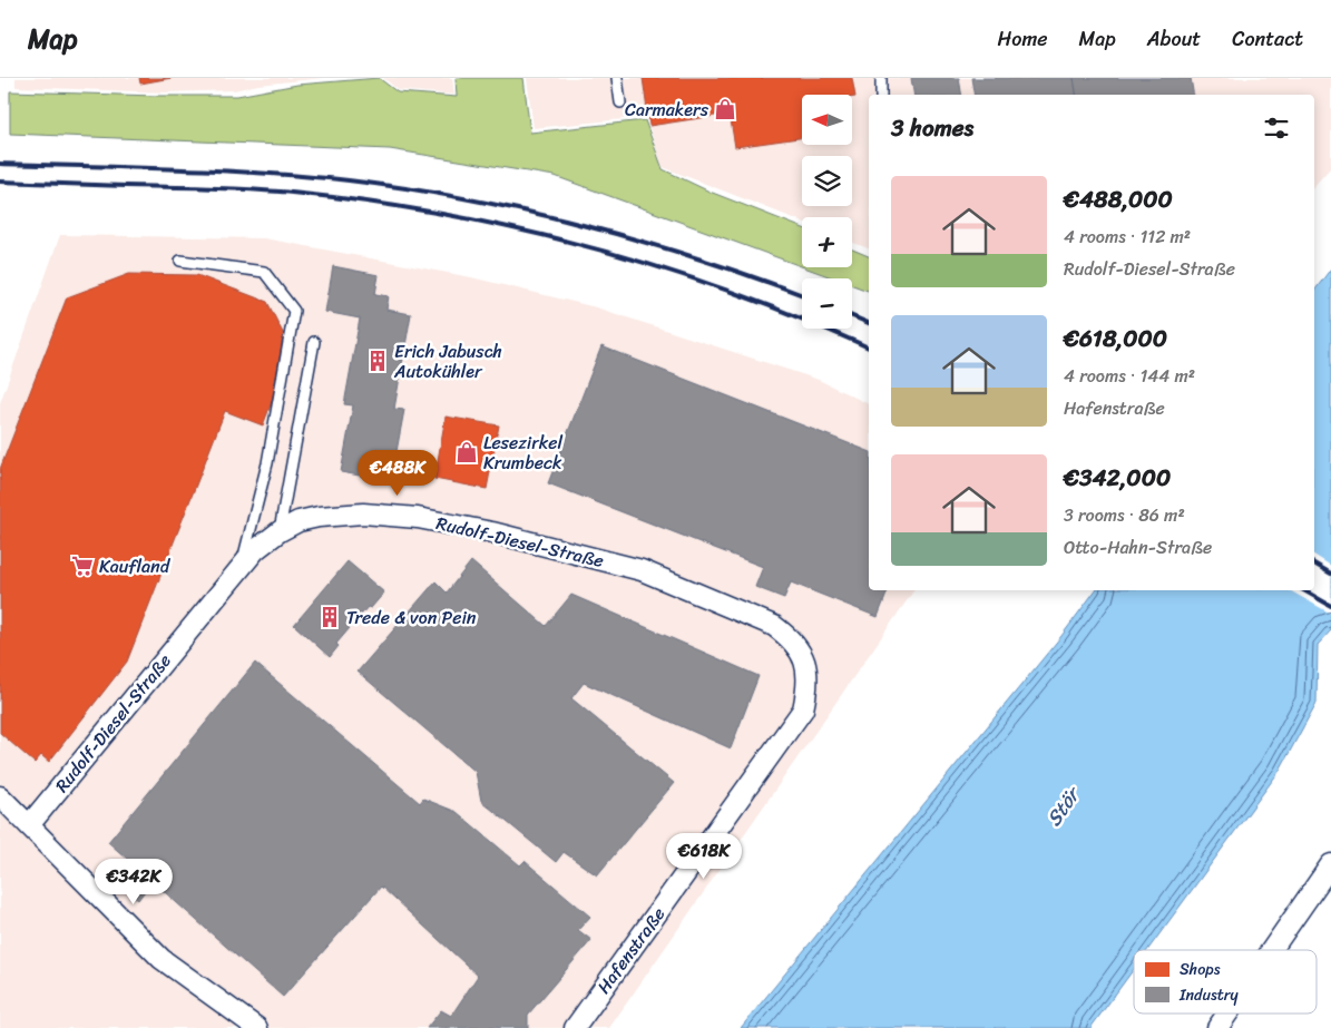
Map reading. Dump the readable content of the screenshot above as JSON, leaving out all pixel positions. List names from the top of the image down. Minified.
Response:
{"streets":{"street":["Rudolf-Diesel-Straße","Hafenstraße"]},"crossings":[["Rudolf-Diesel-Straße","Hafenstraße"]],"water":["Stör"],"places":{"shop":["Carmakers","Lesezirkel Krumbeck"],"building":["Erich Jabusch Autokühler","Trede & von Pein"],"supermarket":["Kaufland"]},"legend":["Shops","Industry"],"north":"left","page":{"header":"Map","nav":["Home","Map","About","Contact"],"map_buttons":["+","−"],"heading":"3 homes","list":[{"name":"€488,000","note":"4 rooms · 112 m² · Rudolf-Diesel-Straße"},{"name":"€618,000","note":"4 rooms · 144 m² · Hafenstraße"},{"name":"€342,000","note":"3 rooms · 86 m² · Otto-Hahn-Straße"}],"price":["€488K","€618K","€342K"]}}
